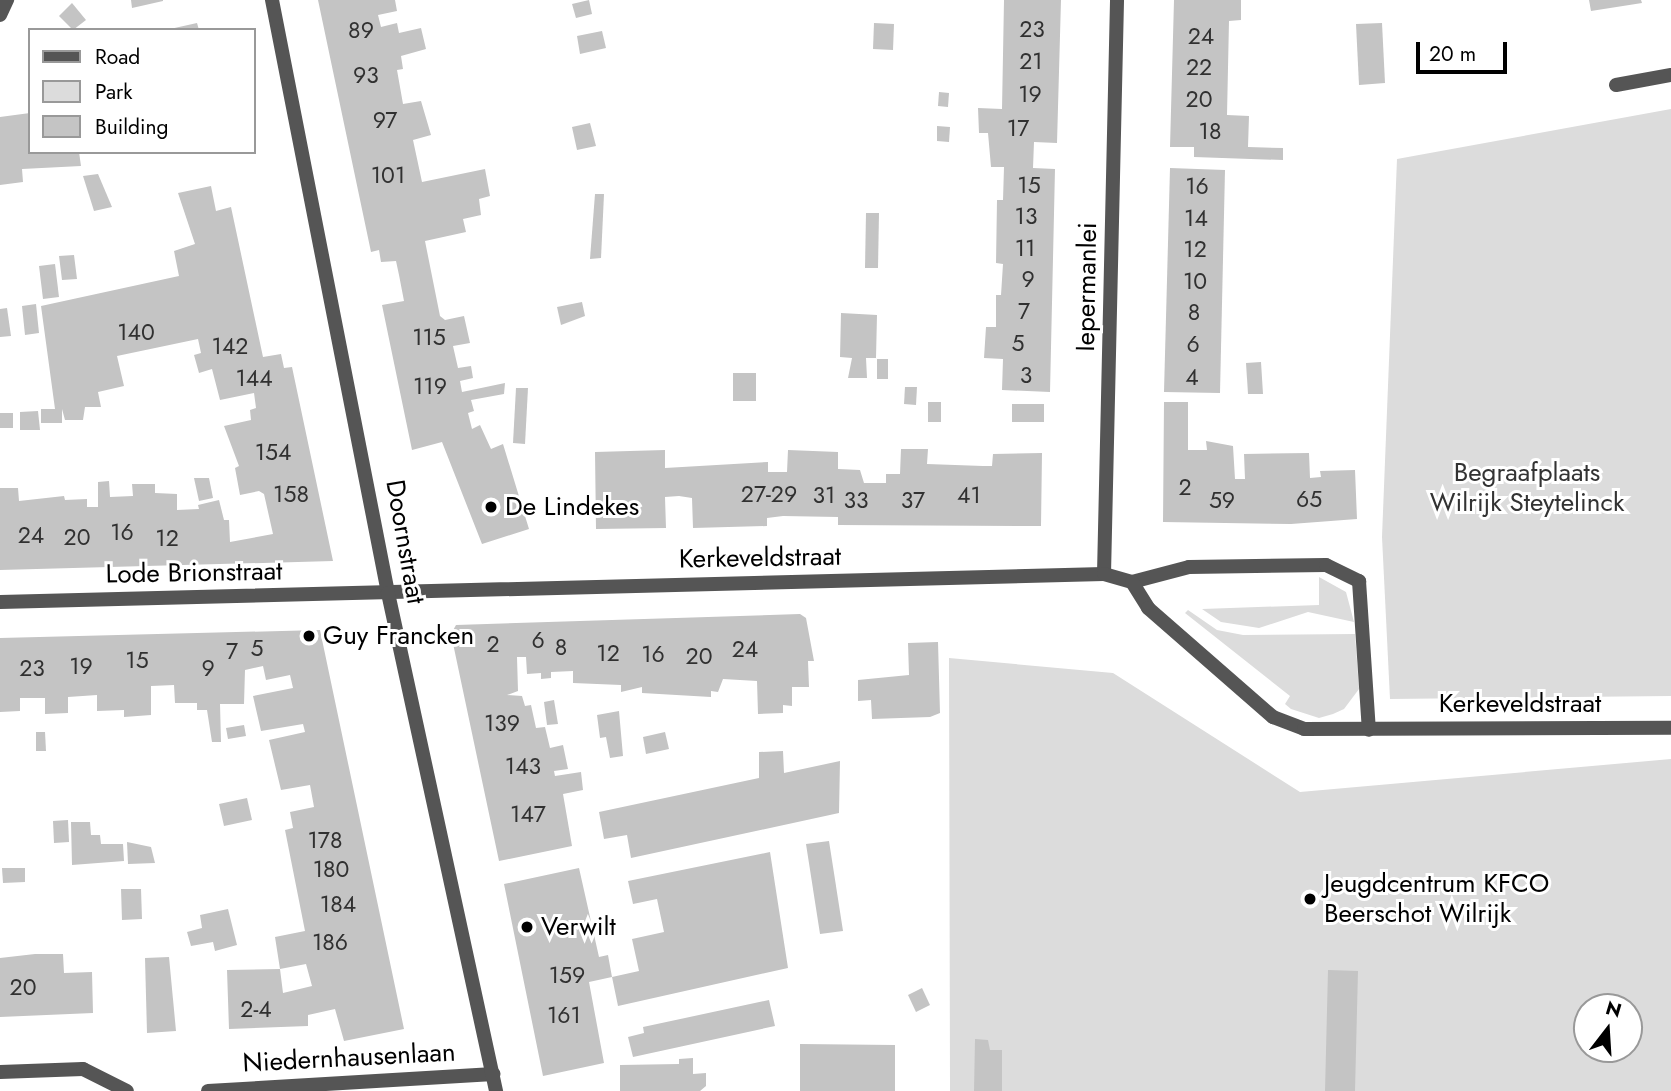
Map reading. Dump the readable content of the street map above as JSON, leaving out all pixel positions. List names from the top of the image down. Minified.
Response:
{"streets":{"street":["Iepermanlei","Doornstraat","Kerkeveldstraat","Lode Brionstraat","Niedernhausenlaan"]},"crossings":[["Iepermanlei","Kerkeveldstraat"],["Doornstraat","Kerkeveldstraat"],["Doornstraat","Lode Brionstraat"],["Doornstraat","Niedernhausenlaan"],["Kerkeveldstraat","Lode Brionstraat"]],"parks":["Begraafplaats Wilrijk Steytelinck"],"places":["De Lindekes","Guy Francken","Jeugdcentrum KFCO Beerschot Wilrijk","Verwilt"],"house_numbers":["23","89","24","21","22","93","19","20","97","17","18","101","15","16","13","14","11","12","9","10","7","8","140","115","5","6","142","3","4","144","119","154","2","158","27-29","31","41","65","33","37","59","16","24","20","12","6","2","8","5","24","7","12","16","20","15","19","23","9","139","143","147","178","180","184","186","159","20","2-4","161"],"legend":["Road","Park","Building"],"scale_bar":"20 m","north":"top"}
